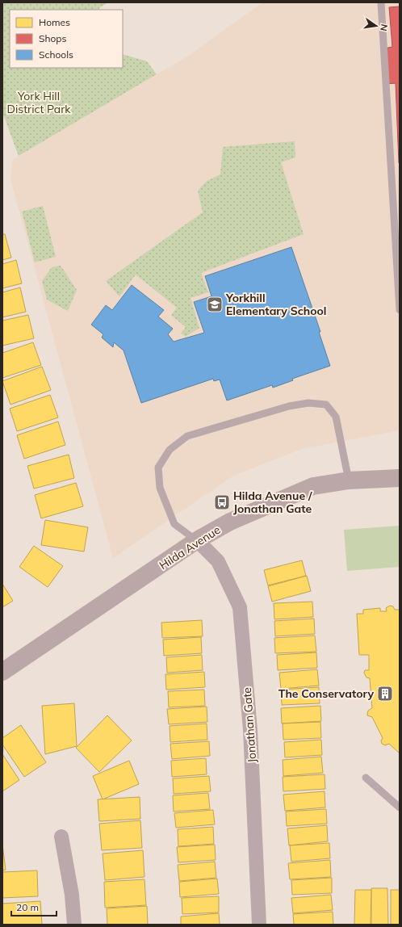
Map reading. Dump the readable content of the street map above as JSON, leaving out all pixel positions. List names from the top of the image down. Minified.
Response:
{"streets":{"street":["Hilda Avenue","Jonathan Gate"]},"crossings":[["Hilda Avenue","Jonathan Gate"]],"parks":["York Hill District Park"],"places":{"school or university":["Yorkhill Elementary School"],"bus stop":["Hilda Avenue / Jonathan Gate"],"building":["The Conservatory"]},"legend":["Homes","Shops","Schools"],"scale_bar":"20 m","north":"right"}
